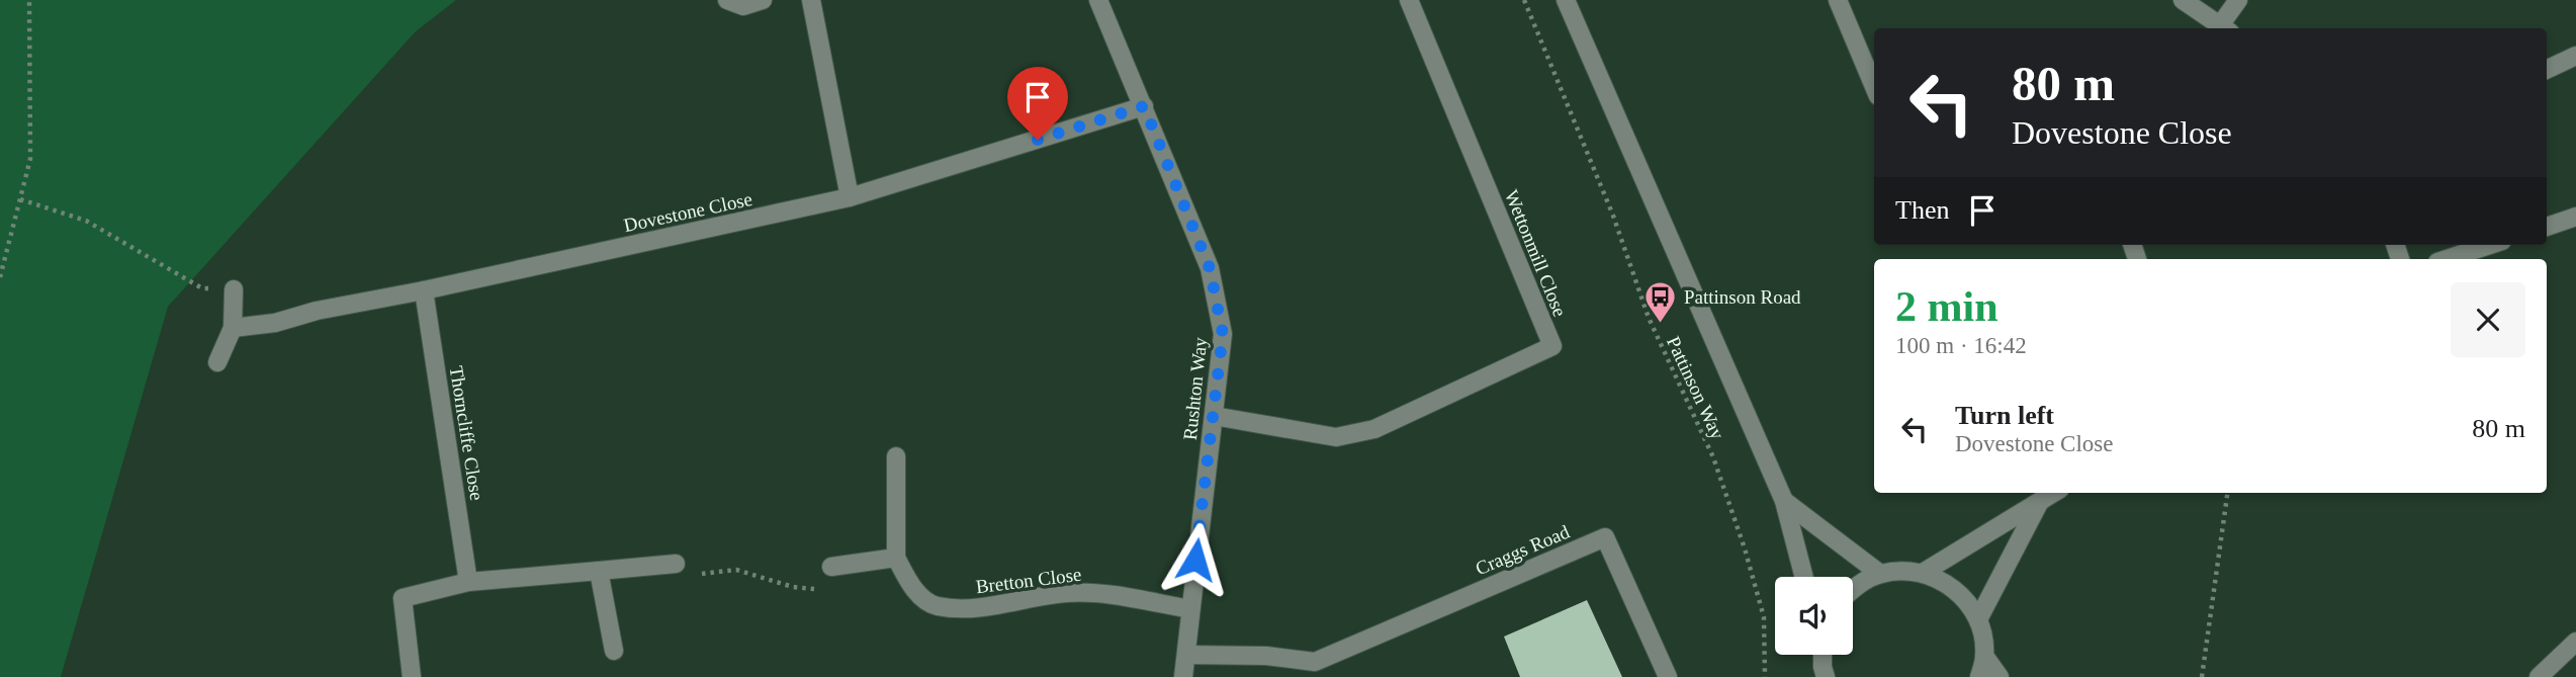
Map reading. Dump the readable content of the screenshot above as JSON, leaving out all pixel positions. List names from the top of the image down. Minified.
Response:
{"streets":{"street":["Dovestone Close","Wettonmill Close","Rushton Way","Thorncliffe Close","Craggs Road","Bretton Close"],"path":["Pattinson Way"]},"crossings":[["Dovestone Close","Rushton Way"],["Dovestone Close","Thorncliffe Close"],["Wettonmill Close","Rushton Way"],["Rushton Way","Craggs Road"],["Rushton Way","Bretton Close"]],"places":{"bus stop":["Pattinson Road"]},"page":{"turn":["80 m","Dovestone Close"],"then":"Then","heading":["2 min","100 m · 16:42"],"list":[{"name":"Turn left","note":"Dovestone Close","value":"80 m"}]}}
